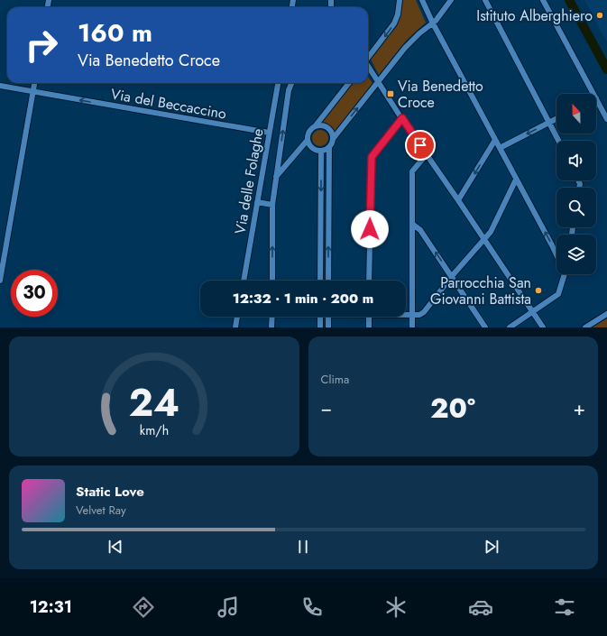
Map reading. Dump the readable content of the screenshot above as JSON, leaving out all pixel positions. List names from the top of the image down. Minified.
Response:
{"streets":{"street":["Via del Beccaccino","Via delle Folaghe"]},"crossings":[["Via del Beccaccino","Via delle Folaghe"]],"one_way":["Via del Beccaccino"],"places":{"other":["Istituto Alberghiero","Parrocchia San Giovanni Battista"],"transit":["Via Benedetto Croce"]},"north":"top","page":{"turn":["160 m","Via Benedetto Croce"],"limit":"30","trip":"12:32 · 1 min · 200 m","tile":"Clima","heat":["−","20°","+"],"song":["Static Love","Velvet Ray"],"tabs":"12:31","gauge":["24","km/h"]}}
